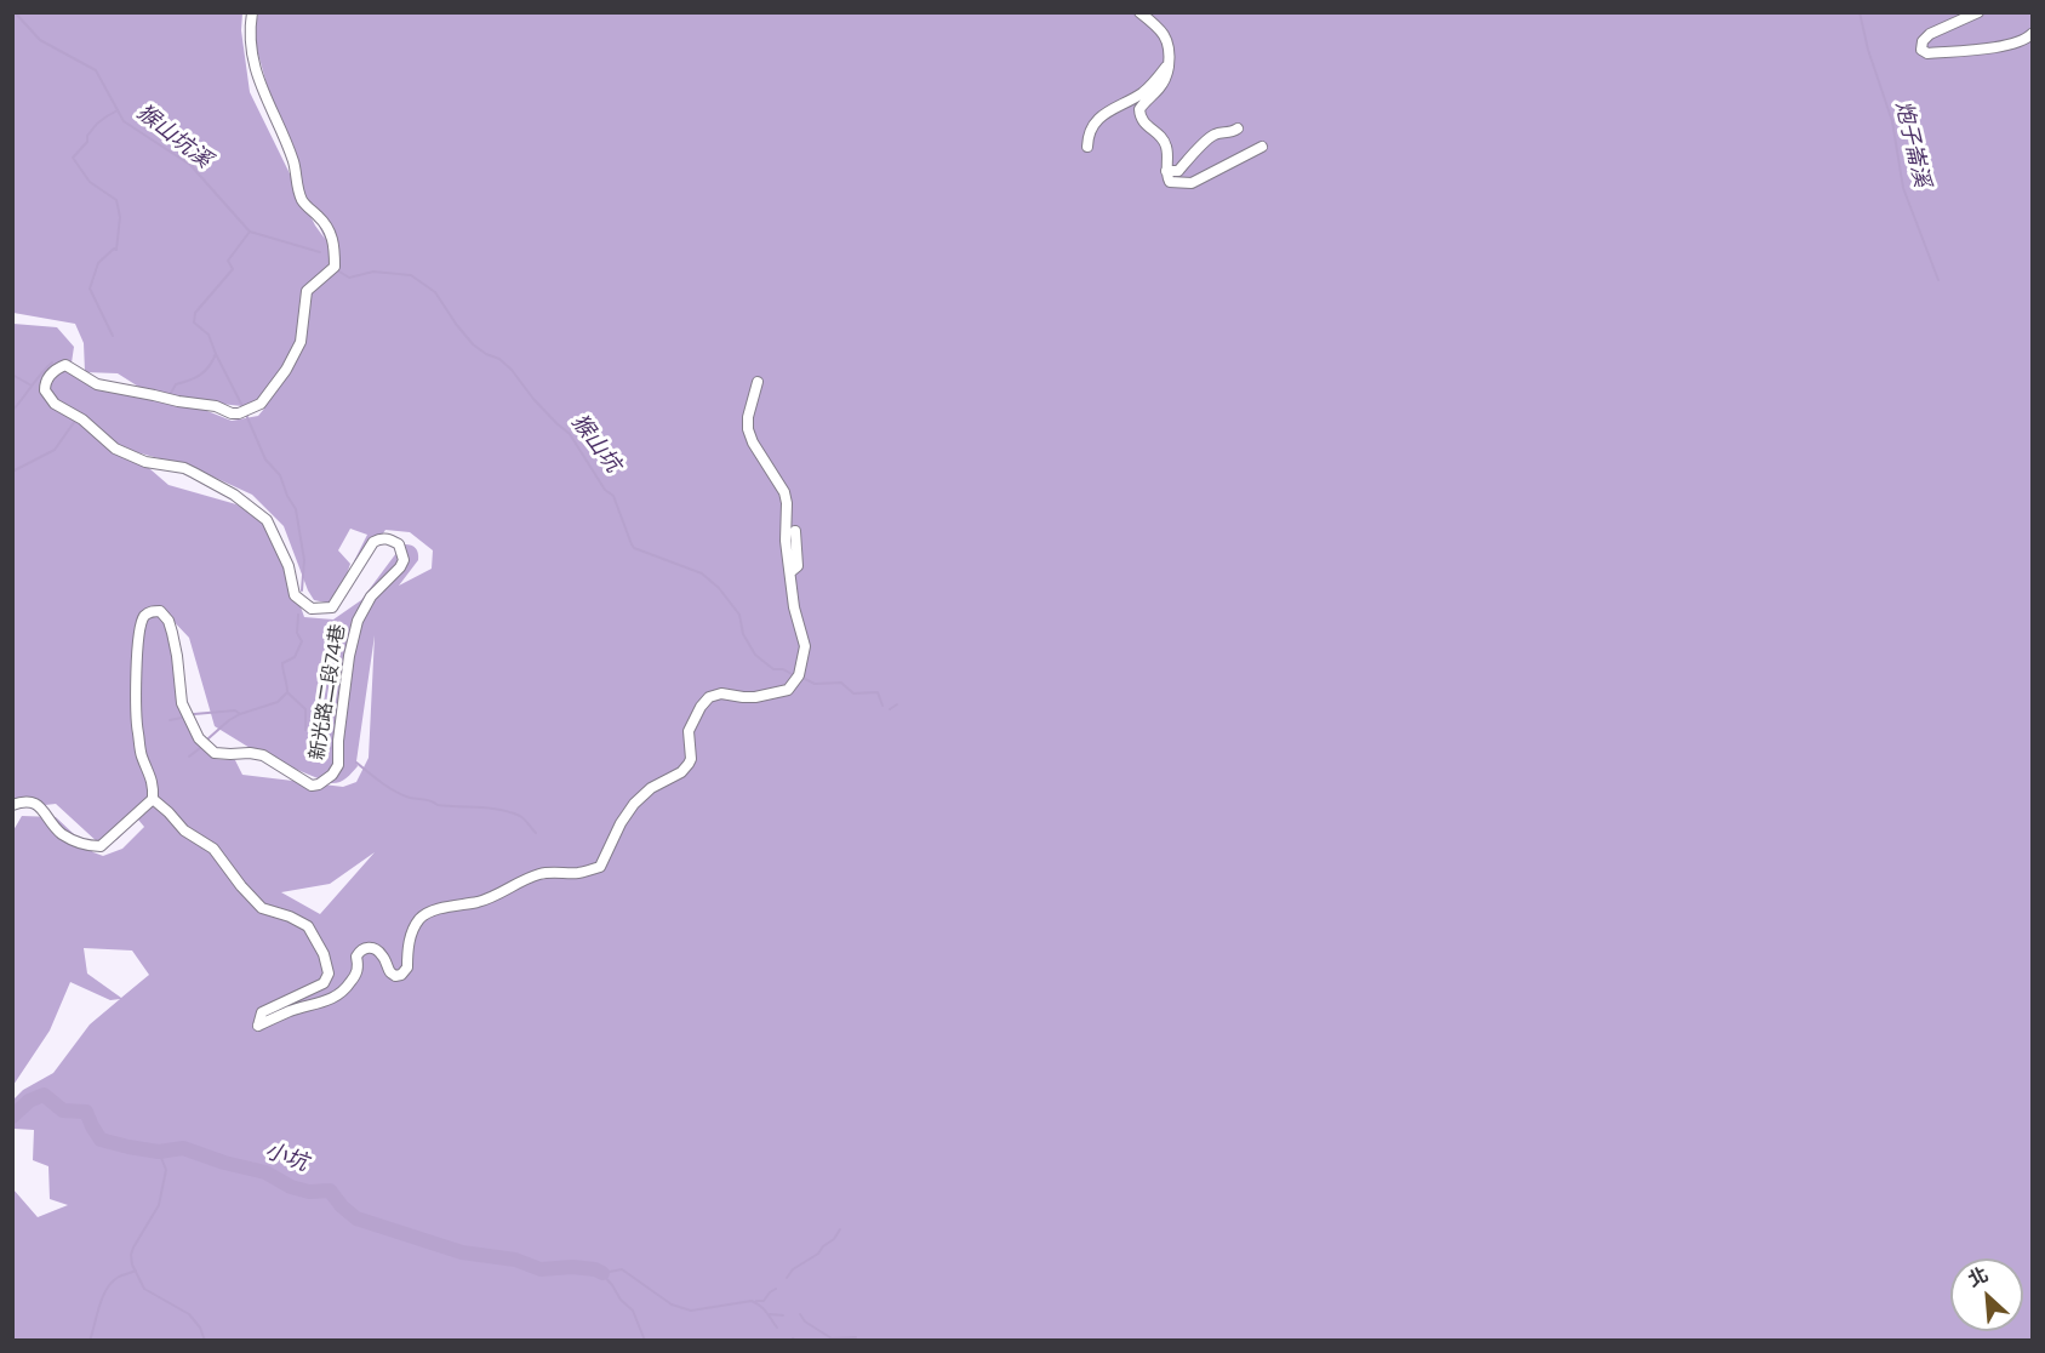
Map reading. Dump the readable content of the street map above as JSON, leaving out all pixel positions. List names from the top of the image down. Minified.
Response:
{"streets":{"street":["新光路二段74巷"]},"water":["猴山坑溪","炮子崙溪","猴山坑","小坑"],"north":"top left"}
